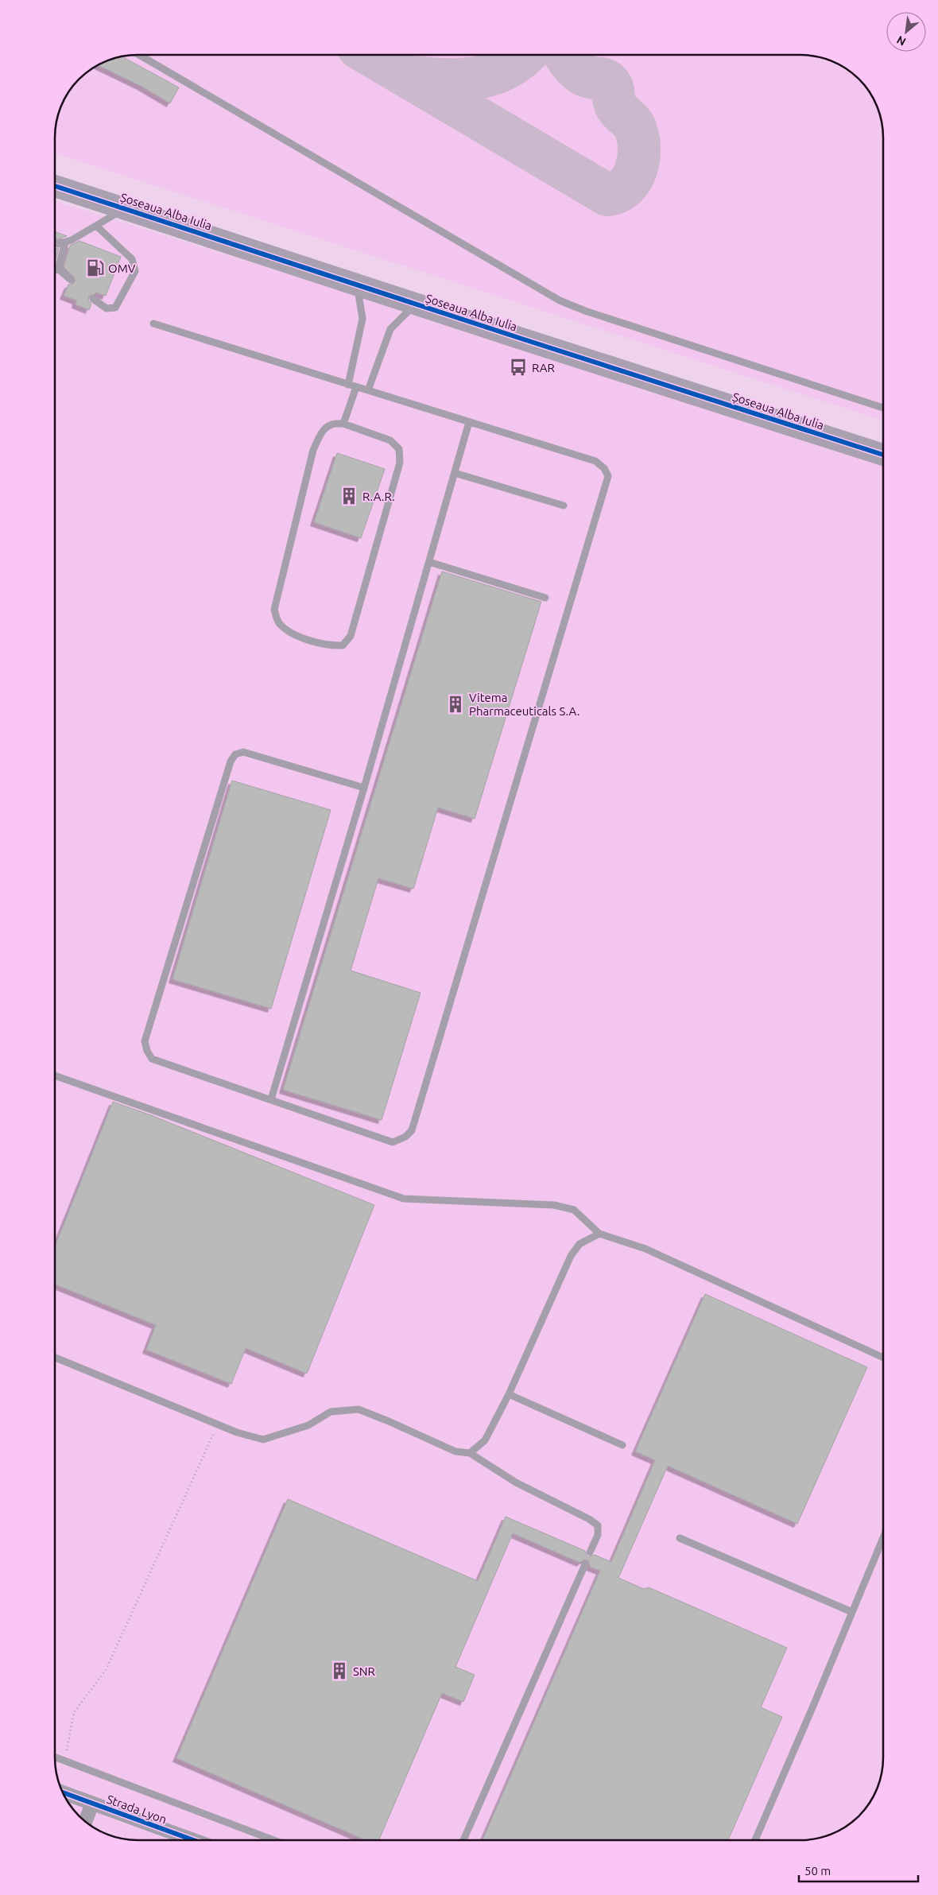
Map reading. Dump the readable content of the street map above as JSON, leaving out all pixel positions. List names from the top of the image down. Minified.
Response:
{"streets":{"main road":["Șoseaua Alba Iulia"],"street":["Strada Lyon"]},"places":{"fuel station":["OMV"],"bus stop":["RAR"],"building":["R.A.R.","Vitema Pharmaceuticals S.A.","SNR"]},"scale_bar":"50 m","north":"bottom left"}
